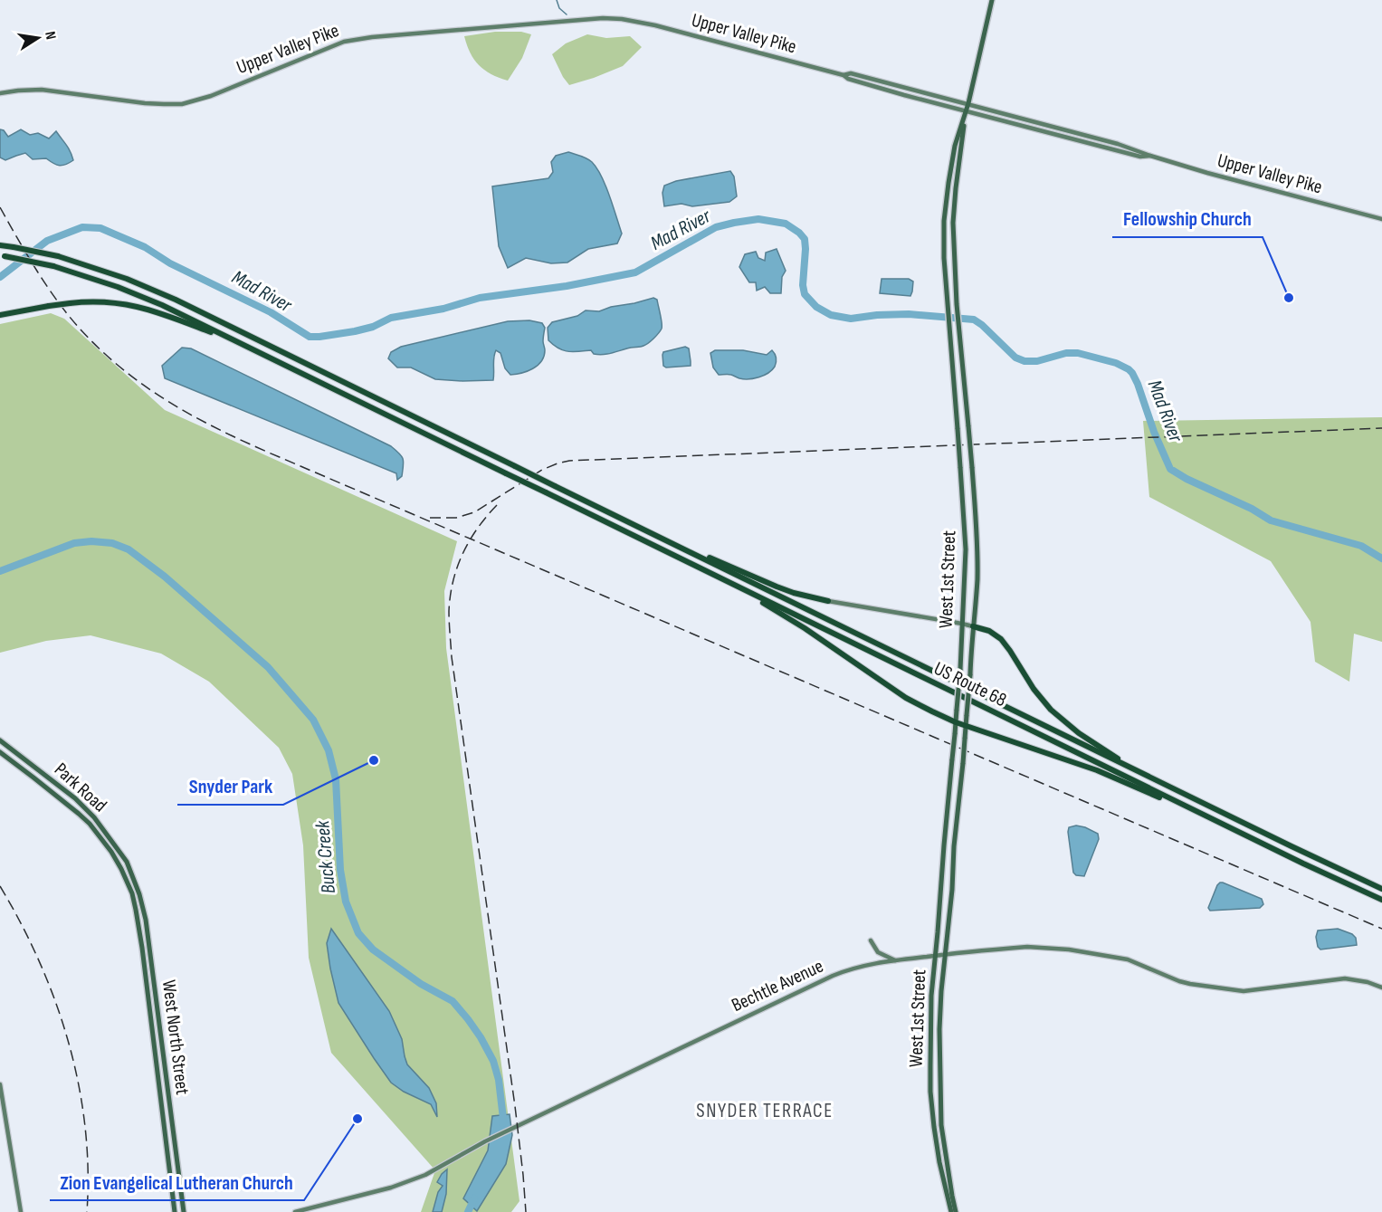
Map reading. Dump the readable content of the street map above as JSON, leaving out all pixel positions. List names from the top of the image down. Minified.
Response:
{"streets":{"highway":["US Route 68"],"main road":["West 1st Street","Park Road","West North Street"],"street":["Upper Valley Pike","Bechtle Avenue"]},"crossings":[["Upper Valley Pike","West 1st Street"],["West 1st Street","Bechtle Avenue"],["Park Road","West North Street"]],"districts":["SNYDER TERRACE"],"water":["Mad River","Buck Creek"],"places":["Fellowship Church","Snyder Park","Zion Evangelical Lutheran Church"],"north":"right"}
